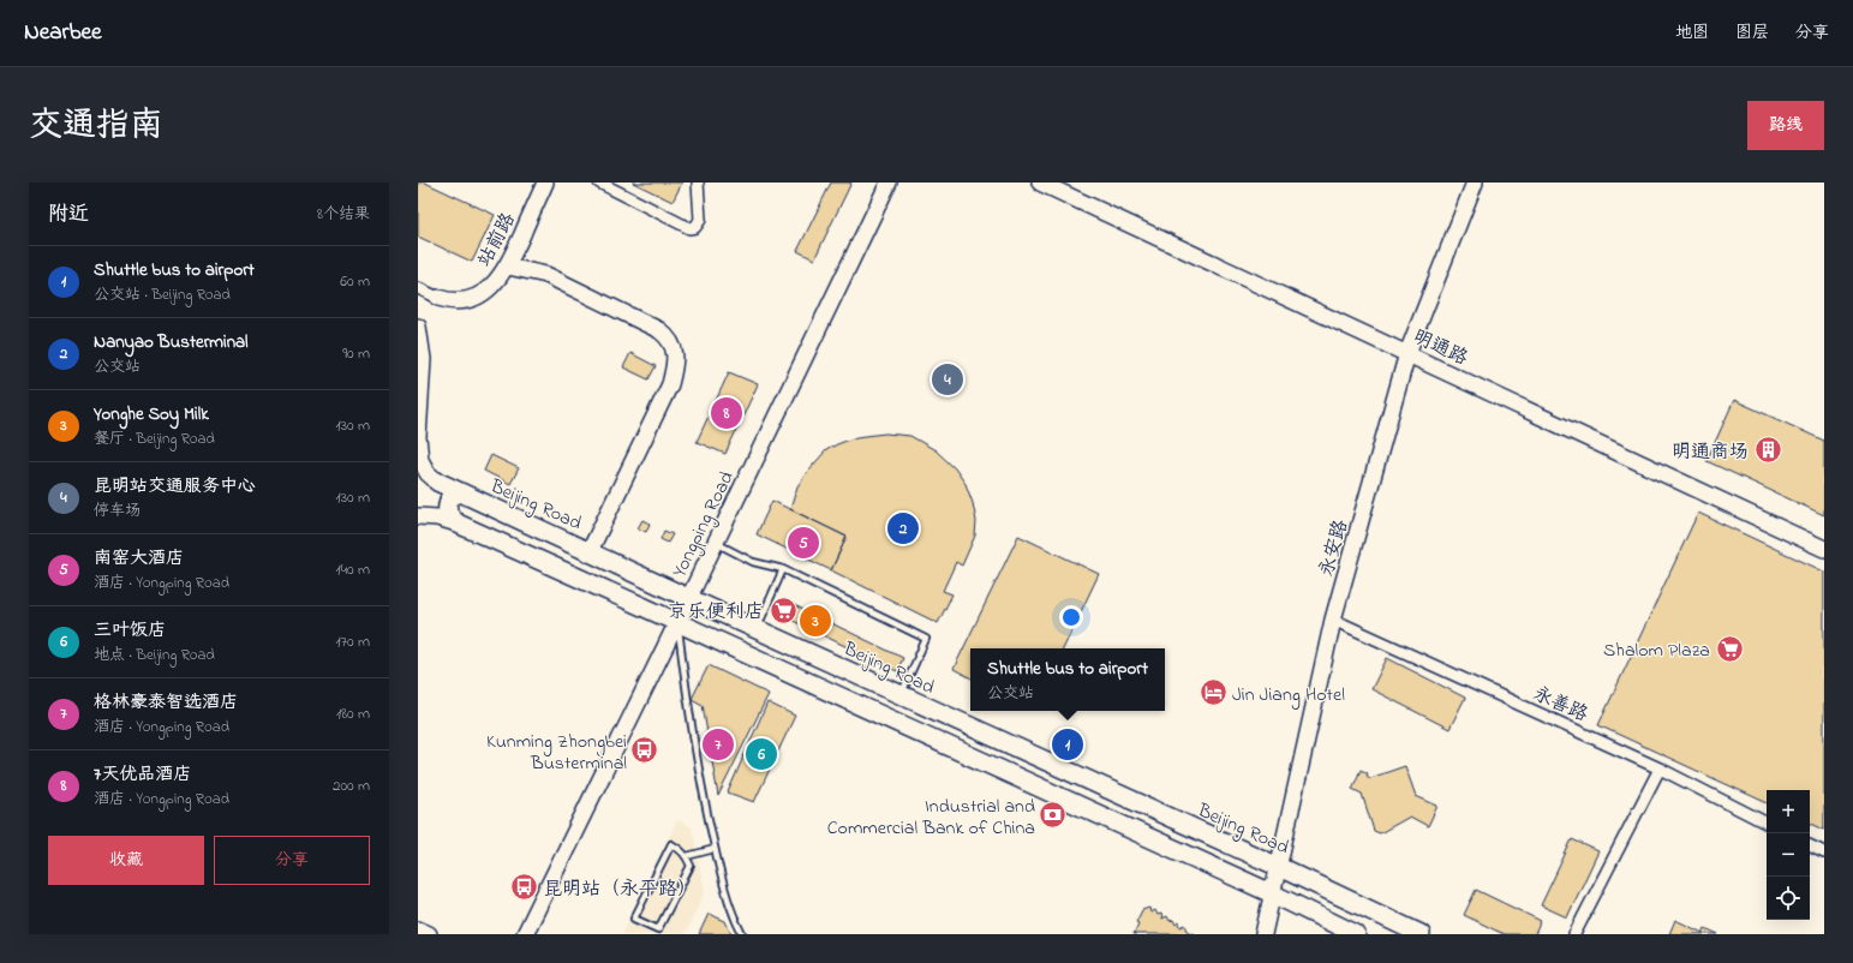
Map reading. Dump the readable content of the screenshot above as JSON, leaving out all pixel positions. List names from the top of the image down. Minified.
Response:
{"streets":{"main road":["Beijing Road"],"street":["站前路","明通路","Yongping Road","永安路","永善路"]},"crossings":[["明通路","永安路"],["Beijing Road","Yongping Road"],["Beijing Road","永安路"],["永安路","永善路"]],"places":{"building":["明通商场"],"supermarket":["京乐便利店","Shalom Plaza"],"hotel":["Jin Jiang Hotel"],"bus stop":["Kunming Zhongbei Busterminal","昆明站（永平路）"],"bank":["Industrial and Commercial Bank of China"]},"page":{"header":"Nearbee","nav":["地图","图层","分享"],"title":"交通指南","buttons":["路线",["收藏","分享"]],"heading":["附近","8个结果"],"list":[{"mark":"1","name":"Shuttle bus to airport","note":"公交站 · Beijing Road","value":"60 m"},{"mark":"2","name":"Nanyao Busterminal","note":"公交站","value":"90 m"},{"mark":"3","name":"Yonghe Soy Milk","note":"餐厅 · Beijing Road","value":"130 m"},{"mark":"4","name":"昆明站交通服务中心","note":"停车场","value":"130 m"},{"mark":"5","name":"南窑大酒店","note":"酒店 · Yongping Road","value":"140 m"},{"mark":"6","name":"三叶饭店","note":"地点 · Beijing Road","value":"170 m"},{"mark":"7","name":"格林豪泰智选酒店","note":"酒店 · Yongping Road","value":"180 m"},{"mark":"8","name":"7天优品酒店","note":"酒店 · Yongping Road","value":"200 m"}],"pins":["4","8","2","5","3","1","7","6"],"popup":["Shuttle bus to airport","公交站"],"map_buttons":["+","−"]}}
